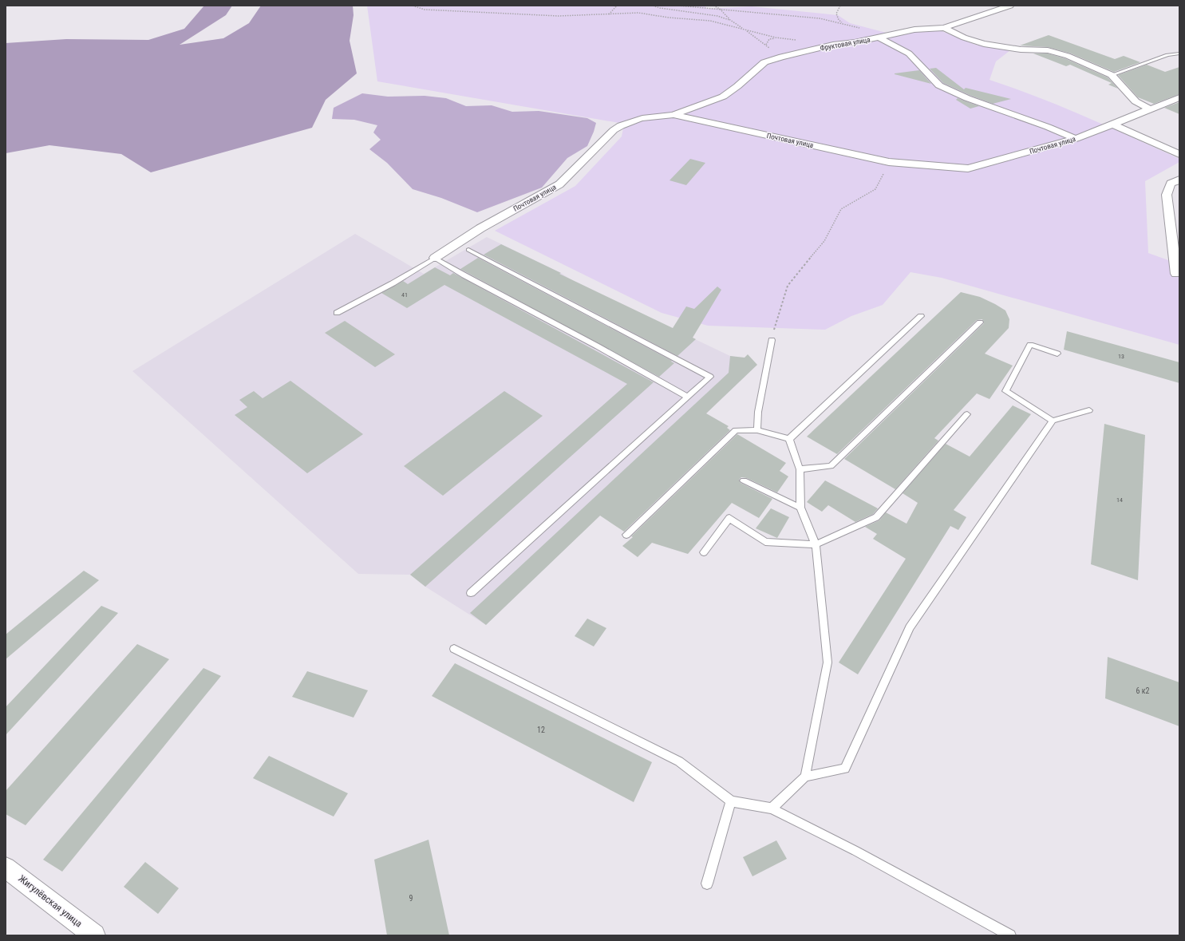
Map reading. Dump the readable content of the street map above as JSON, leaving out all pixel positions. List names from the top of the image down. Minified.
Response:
{"streets":{"street":["Фруктовая улица","Почтовая улица","Жигулёвская улица"]},"crossings":[["Фруктовая улица","Почтовая улица"]],"house_numbers":["41","13","14","6 к2","12","9"]}
